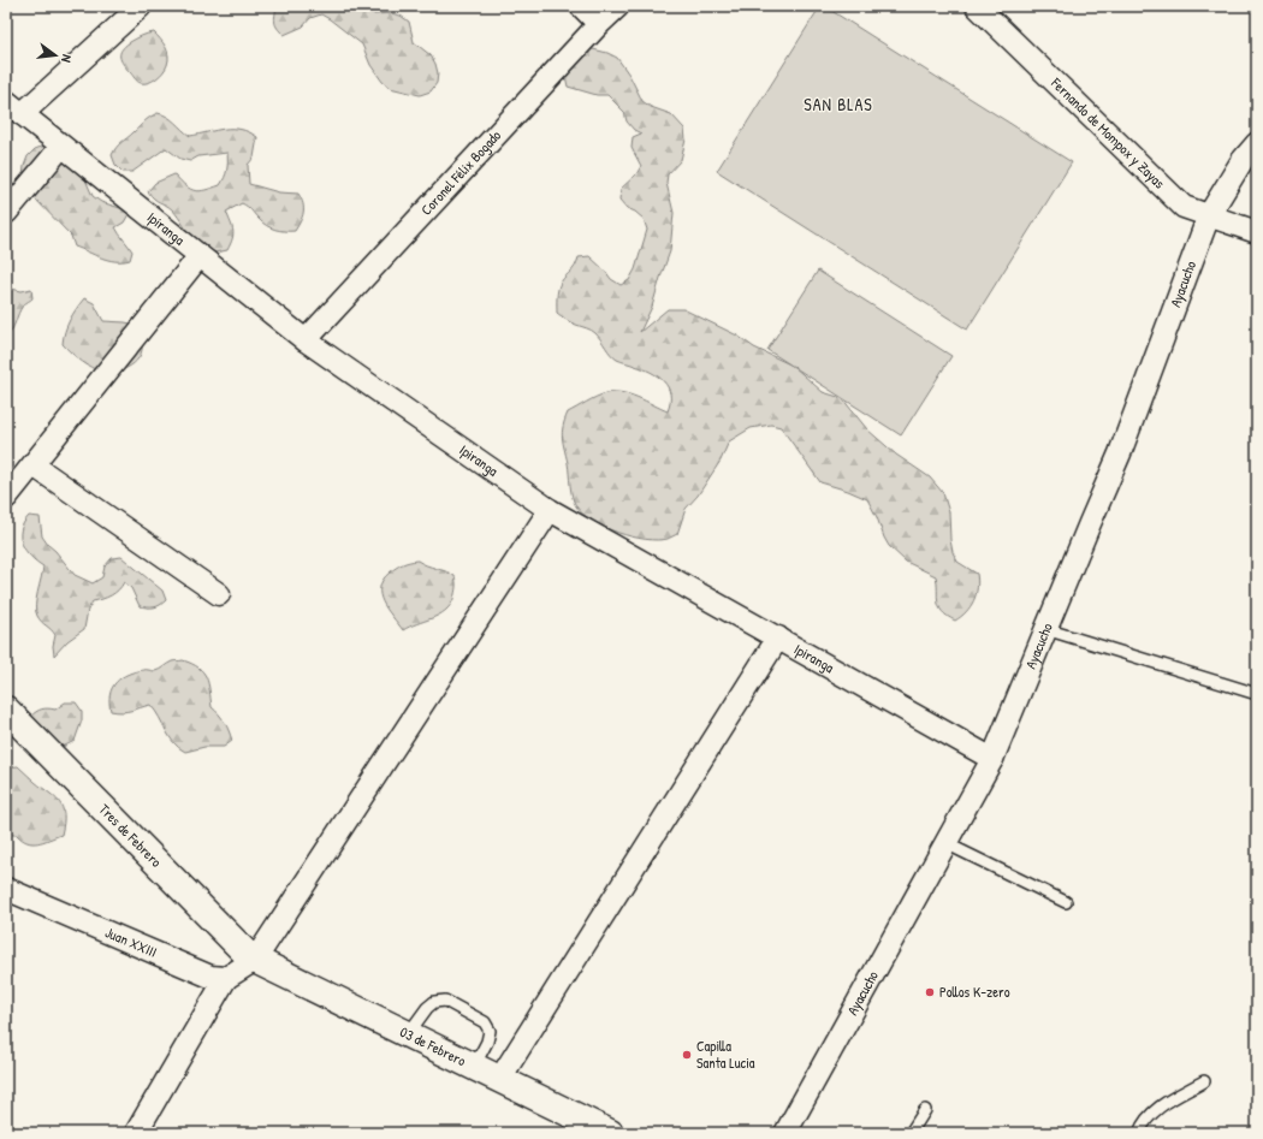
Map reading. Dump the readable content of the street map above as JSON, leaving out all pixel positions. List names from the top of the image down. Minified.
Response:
{"streets":{"street":["Fernando de Mompox y Zayas","Coronel Félix Bogado","Ipiranga","Ayacucho","Tres de Febrero","Juan XXIII","03 de Febrero"]},"crossings":[["Fernando de Mompox y Zayas","Ayacucho"],["Coronel Félix Bogado","Ipiranga"],["Ipiranga","Ayacucho"],["Tres de Febrero","03 de Febrero"]],"districts":["SAN BLAS"],"places":["Pollos K-zero","Capilla Santa Lucia"],"north":"right"}
